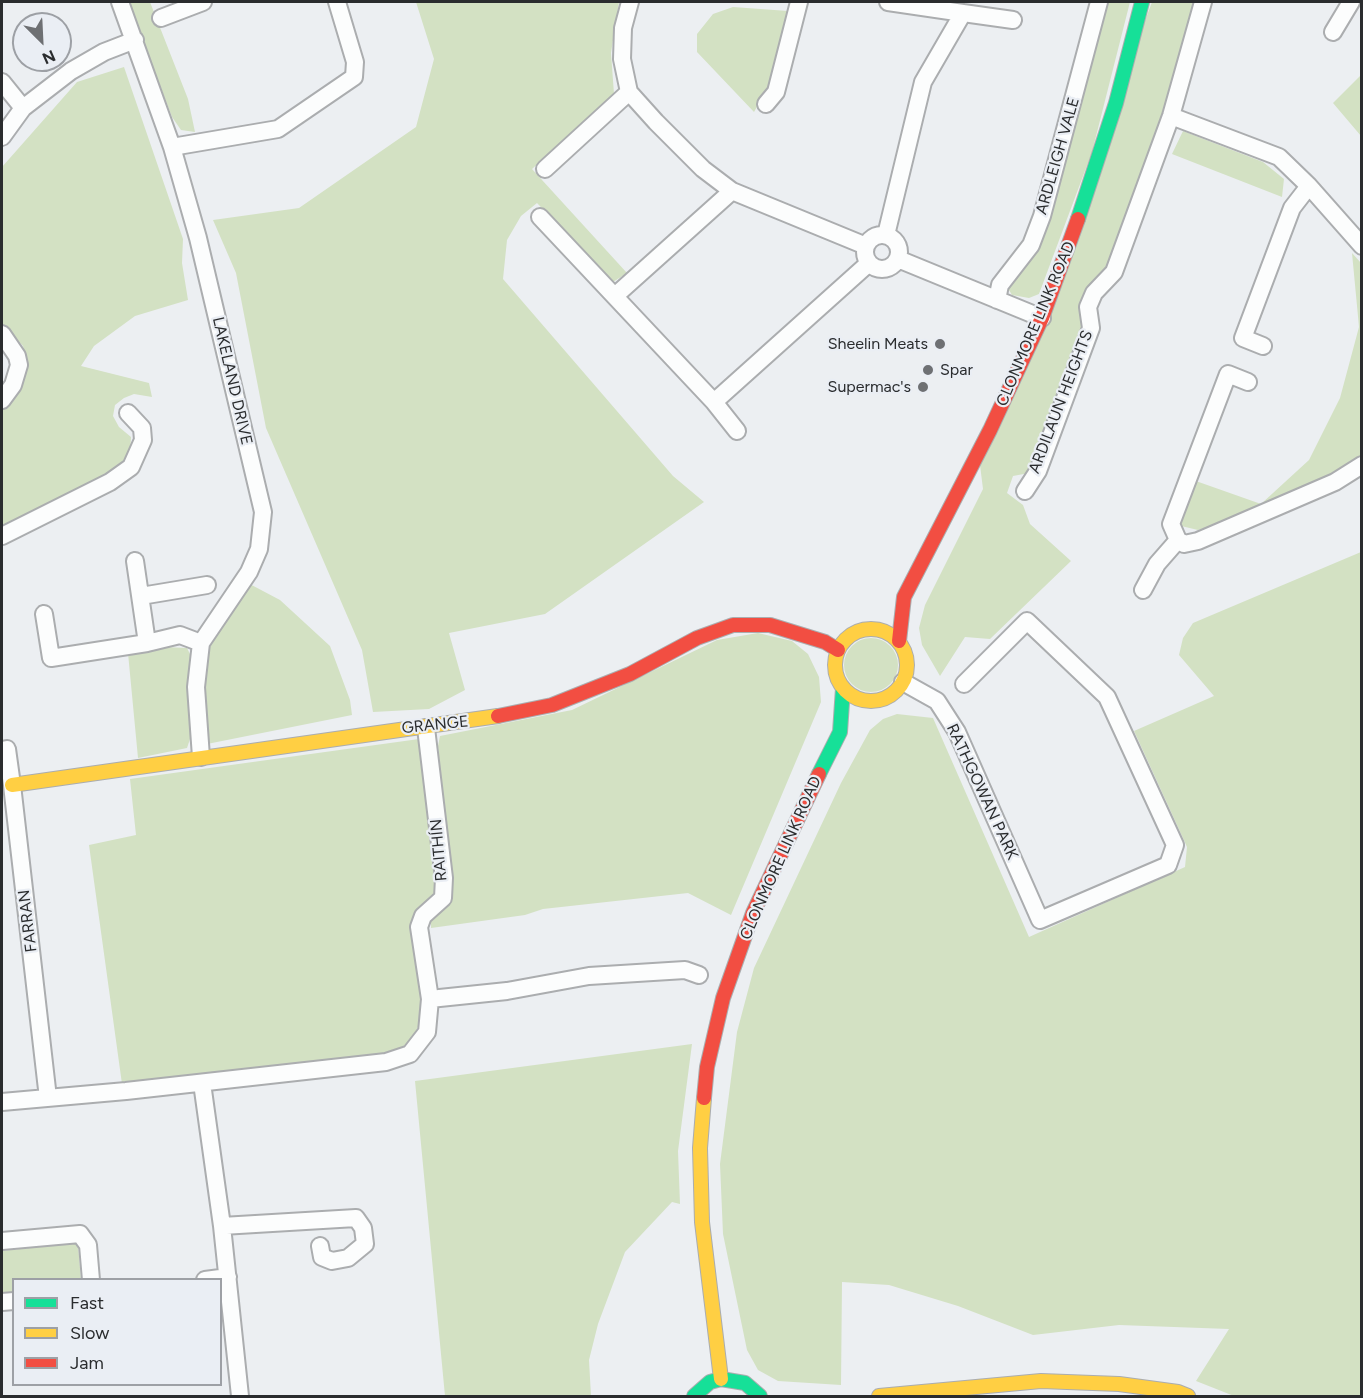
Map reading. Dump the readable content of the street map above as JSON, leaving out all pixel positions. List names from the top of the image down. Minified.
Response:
{"streets":{"main road":["CLONMORE LINK ROAD","GRANGE"],"street":["ARDLEIGH VALE","LAKELAND DRIVE","ARDILAUN HEIGHTS","RATHGOWAN PARK","RAITHÍN","FARRAN"]},"crossings":[["CLONMORE LINK ROAD","GRANGE"],["CLONMORE LINK ROAD","RATHGOWAN PARK"],["LAKELAND DRIVE","GRANGE"],["GRANGE","RATHGOWAN PARK"],["GRANGE","RAITHÍN"],["GRANGE","FARRAN"],["RAITHÍN","FARRAN"]],"places":["Sheelin Meats","Spar","Supermac's"],"legend":["Fast","Slow","Jam"],"north":"bottom right"}
